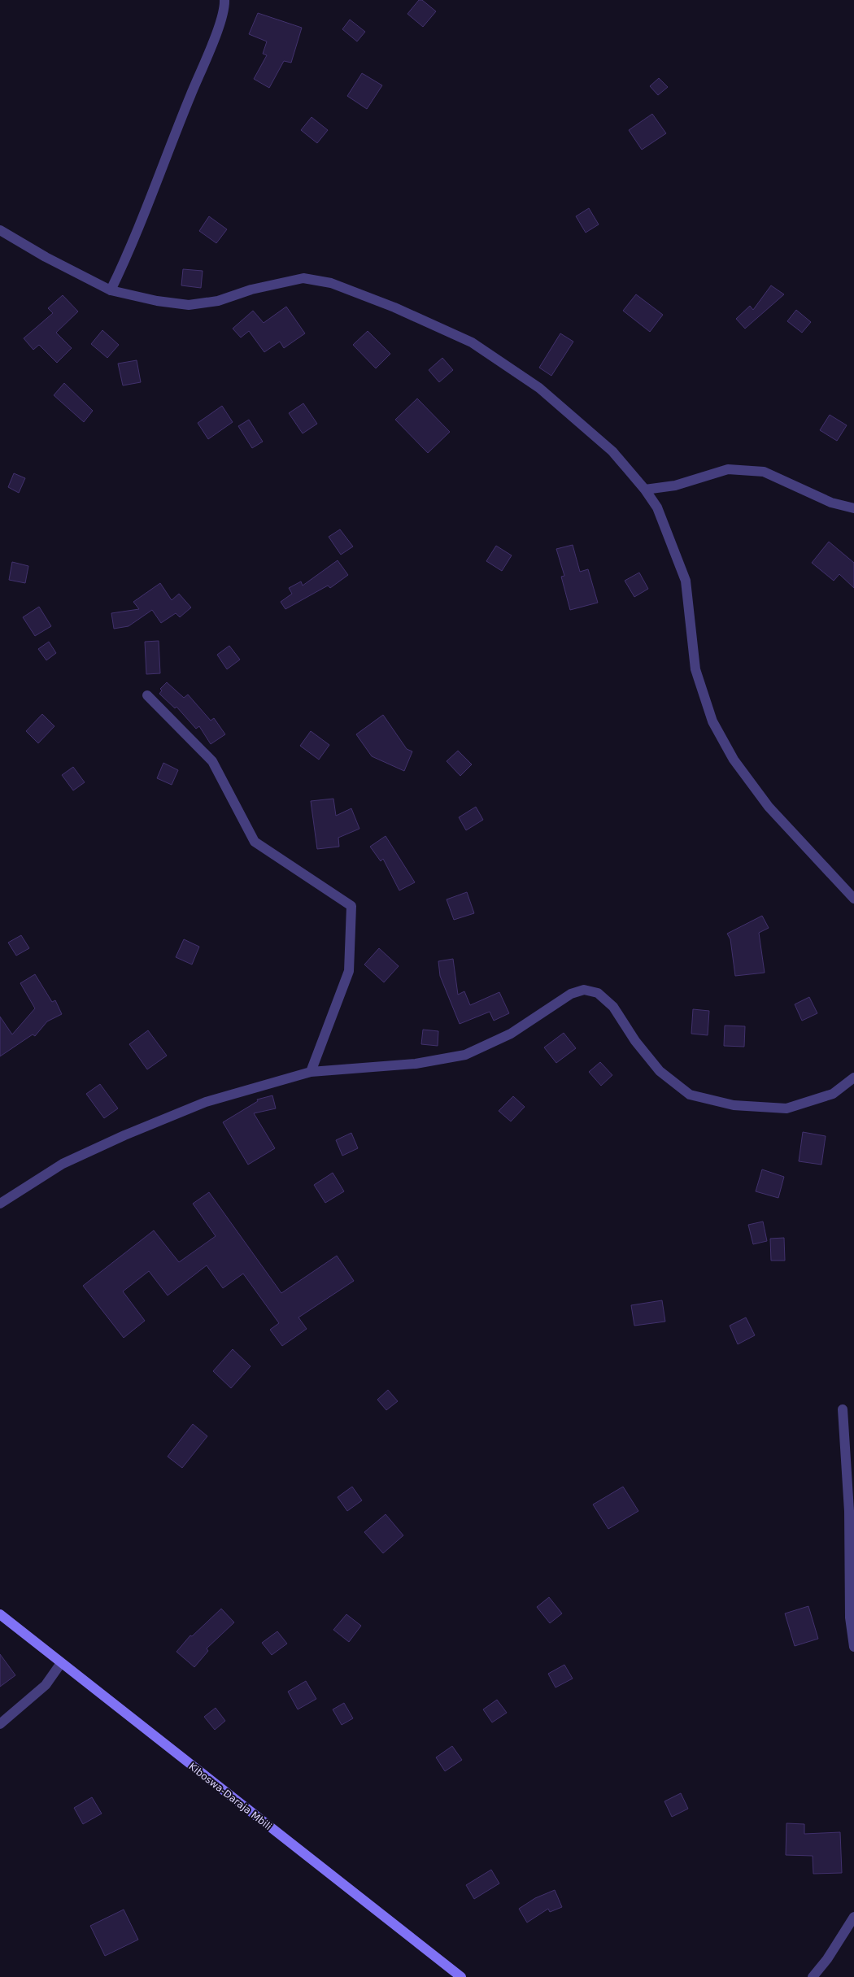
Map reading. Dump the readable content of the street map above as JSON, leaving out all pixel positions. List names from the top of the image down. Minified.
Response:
{"streets":{"main road":["Kiboswa-Daraja Mbili"]}}
